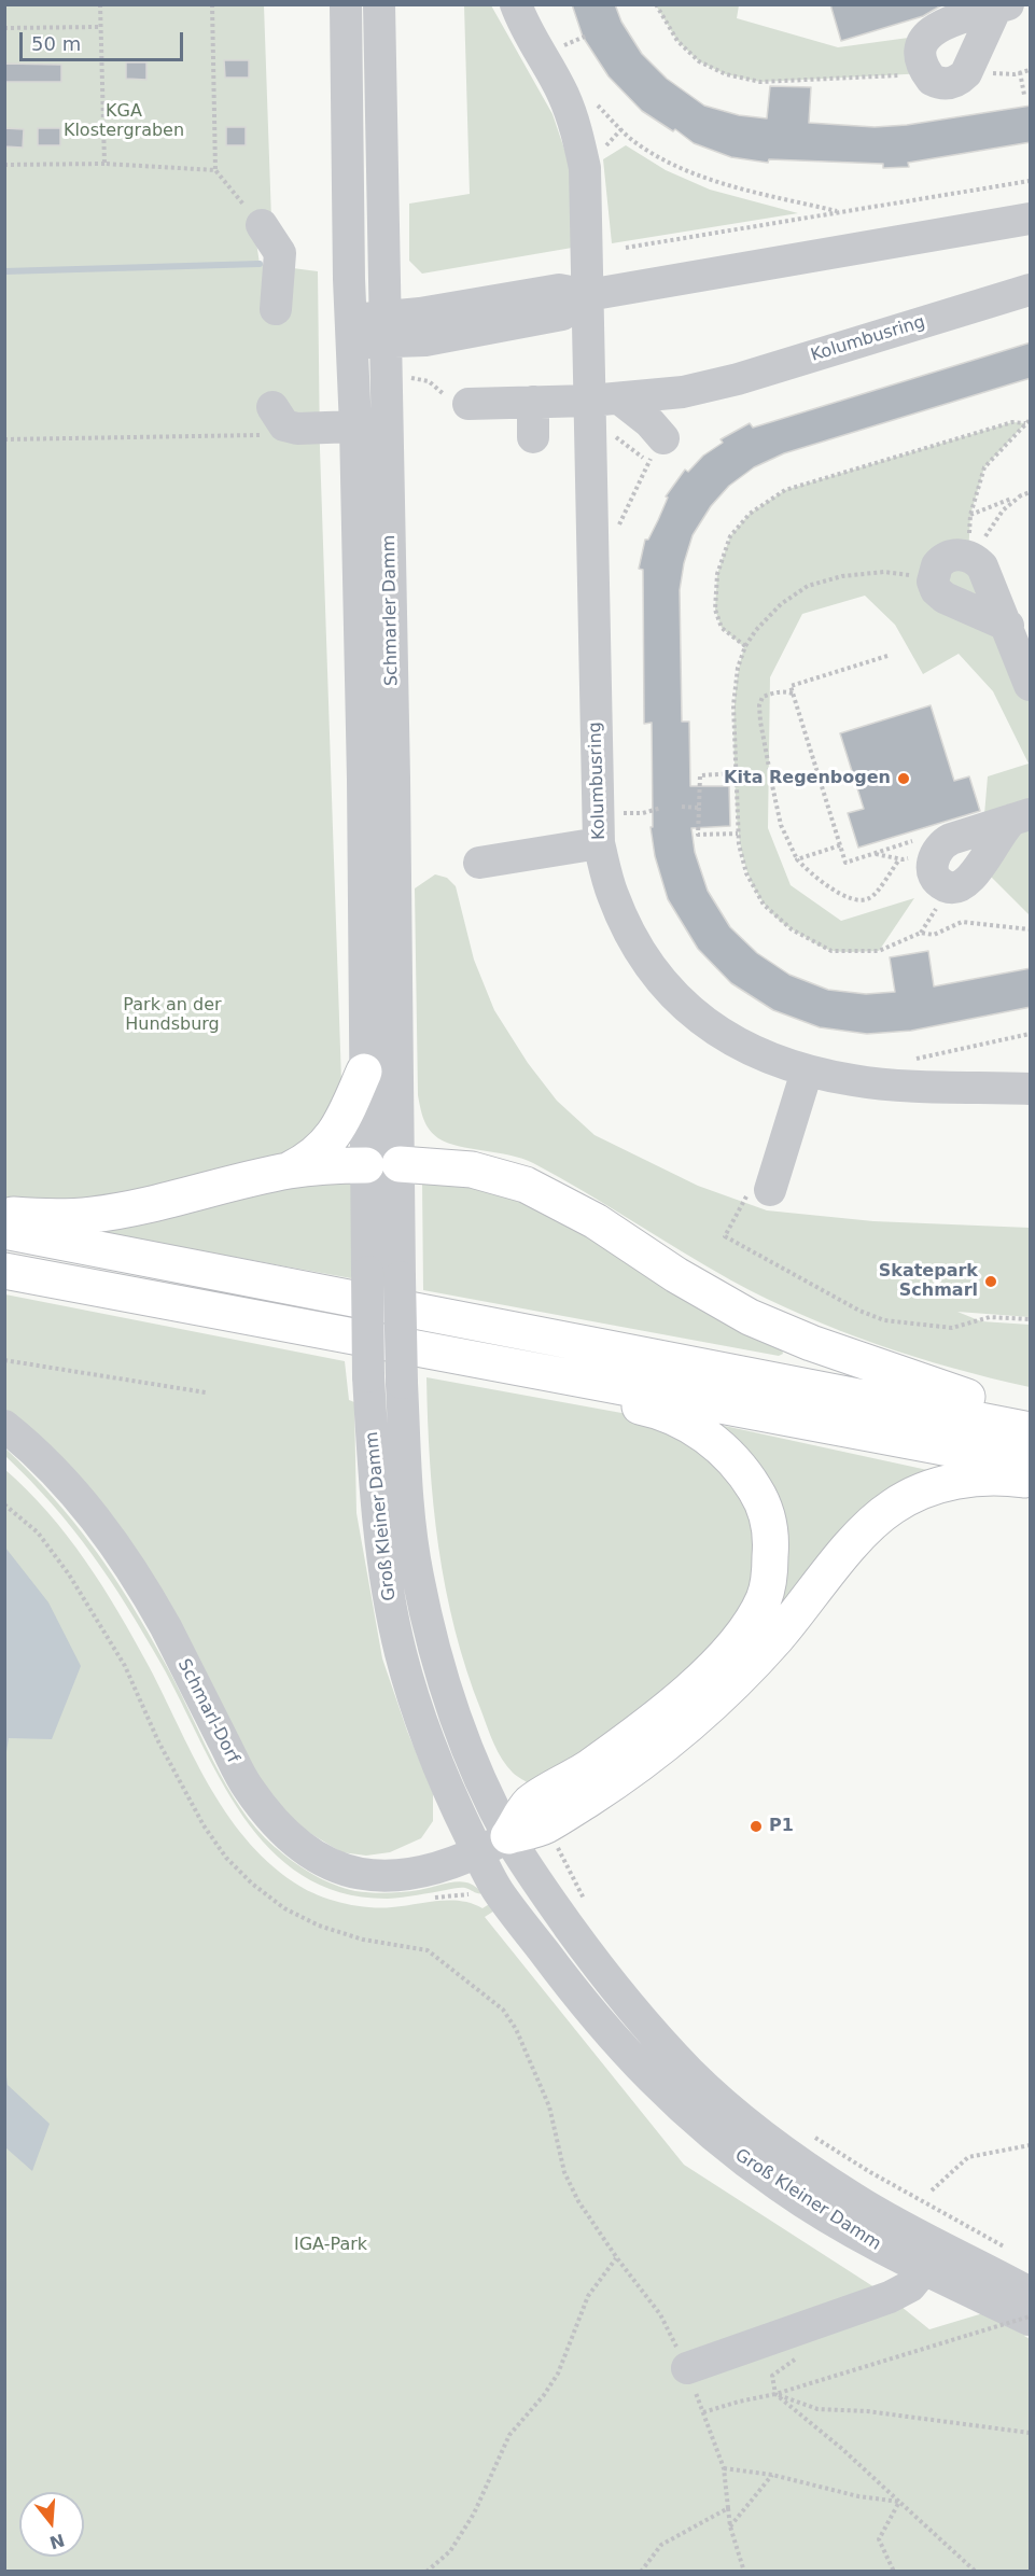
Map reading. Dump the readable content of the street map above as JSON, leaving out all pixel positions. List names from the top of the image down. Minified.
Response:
{"streets":{"street":["Kolumbusring","Schmarler Damm","Groß Kleiner Damm","Schmarl-Dorf"]},"crossings":[["Schmarler Damm","Groß Kleiner Damm"],["Groß Kleiner Damm","Schmarl-Dorf"]],"parks":["KGA Klostergraben","Park an der Hundsburg","IGA-Park"],"places":["Kita Regenbogen","Skatepark Schmarl","P1"],"scale_bar":"50 m","north":"bottom"}
